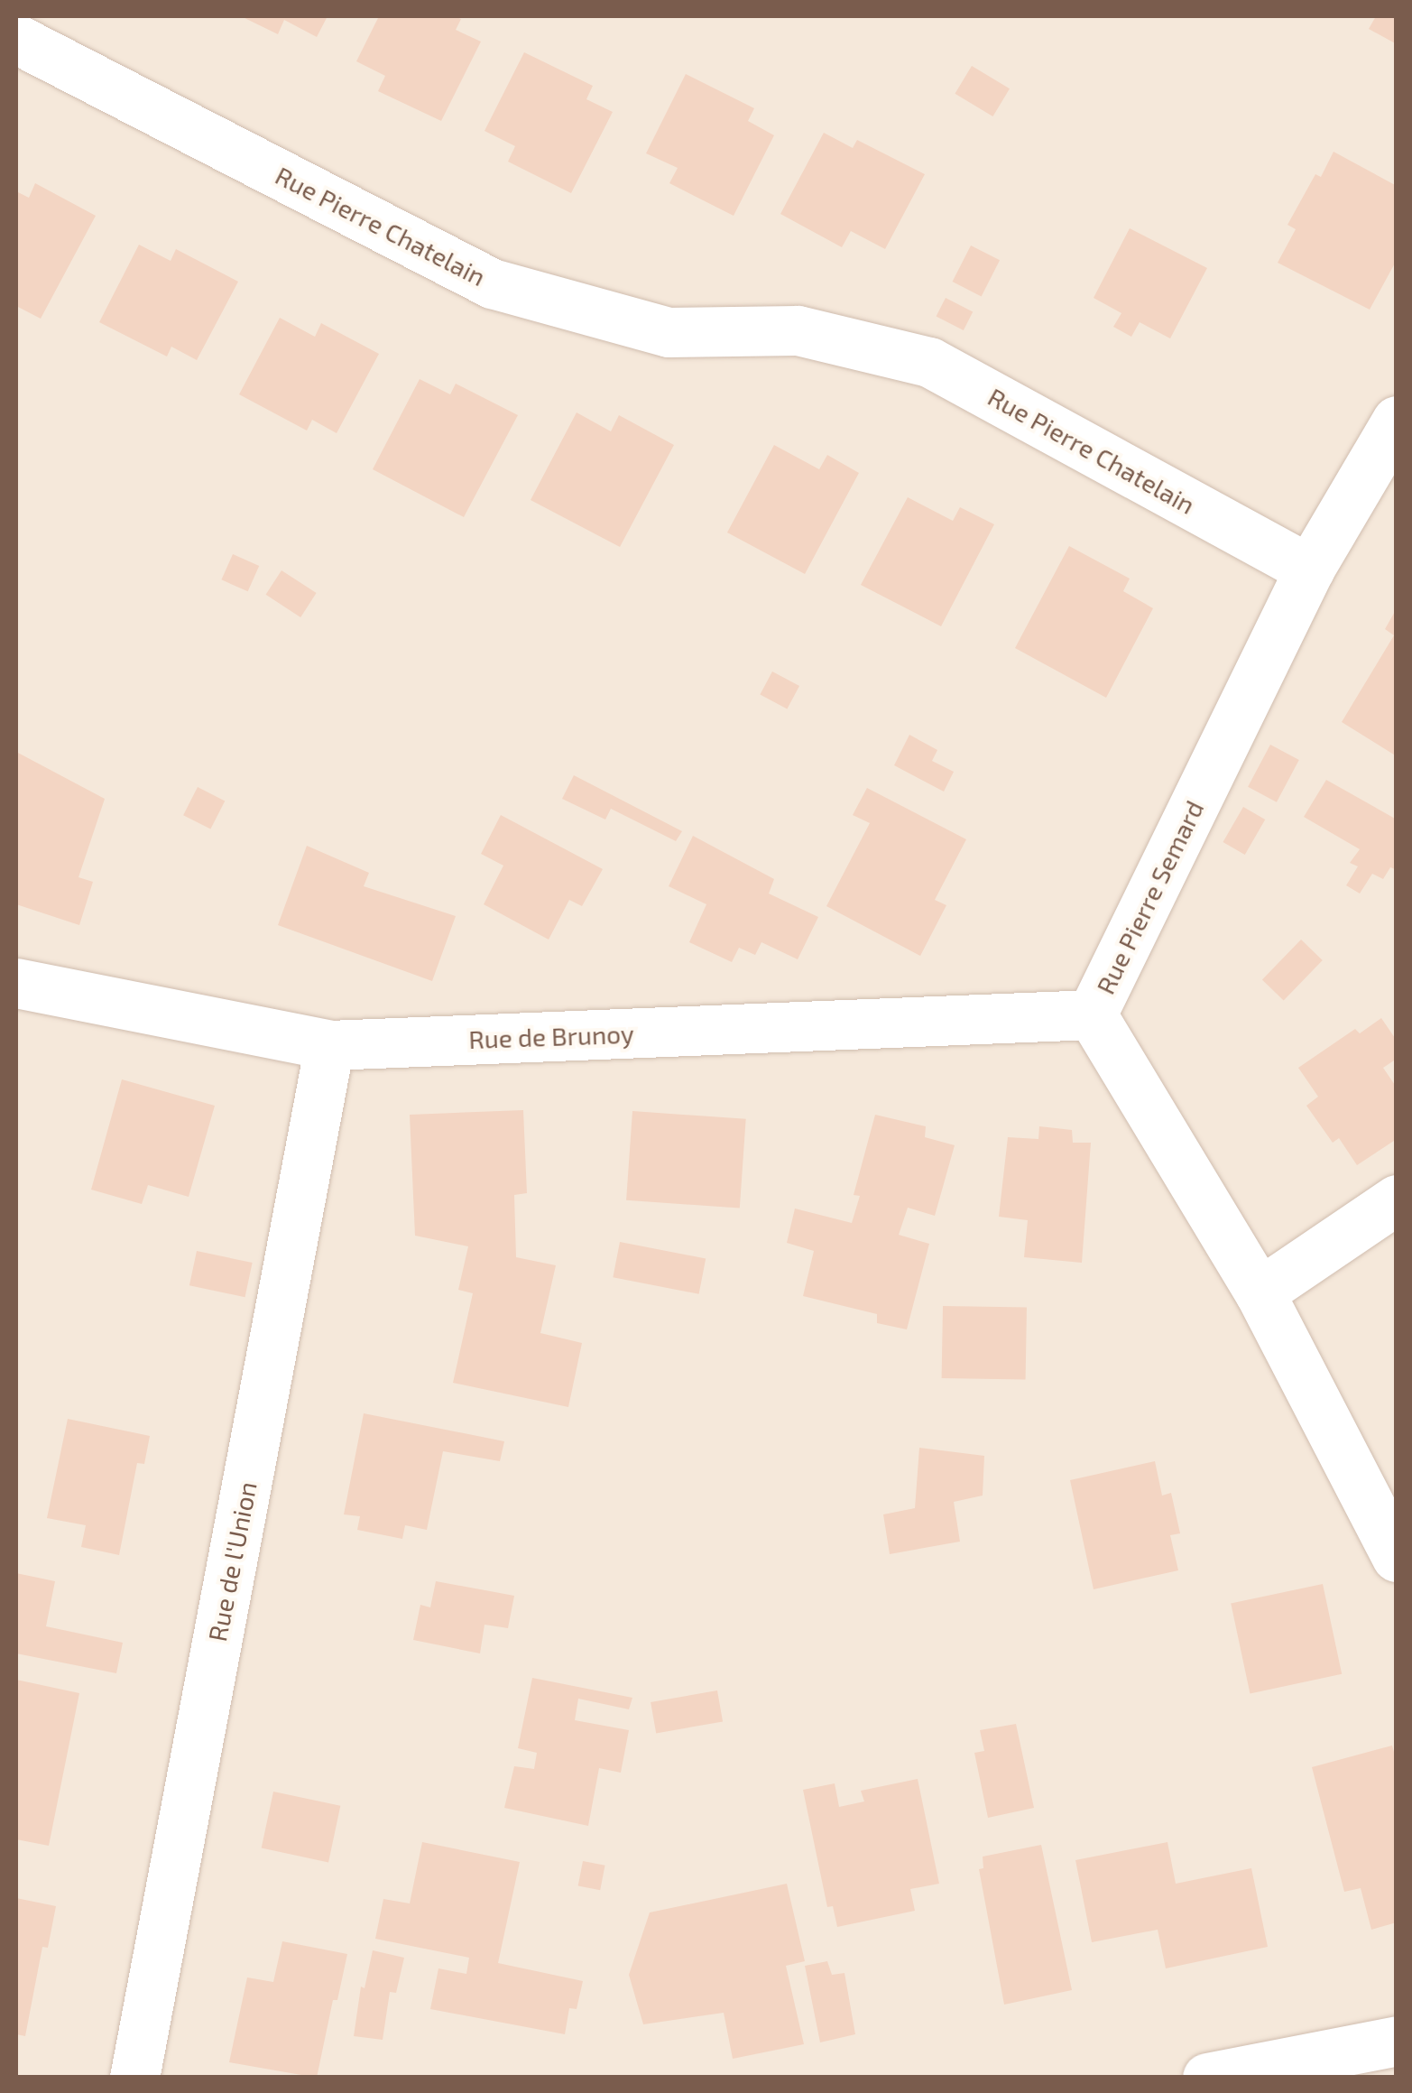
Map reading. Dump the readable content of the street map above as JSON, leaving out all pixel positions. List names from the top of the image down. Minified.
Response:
{"streets":{"street":["Rue Pierre Chatelain","Rue Pierre Semard","Rue de Brunoy","Rue de l'Union"]},"crossings":[["Rue Pierre Chatelain","Rue Pierre Semard"],["Rue Pierre Semard","Rue de Brunoy"],["Rue de Brunoy","Rue de l'Union"]]}
